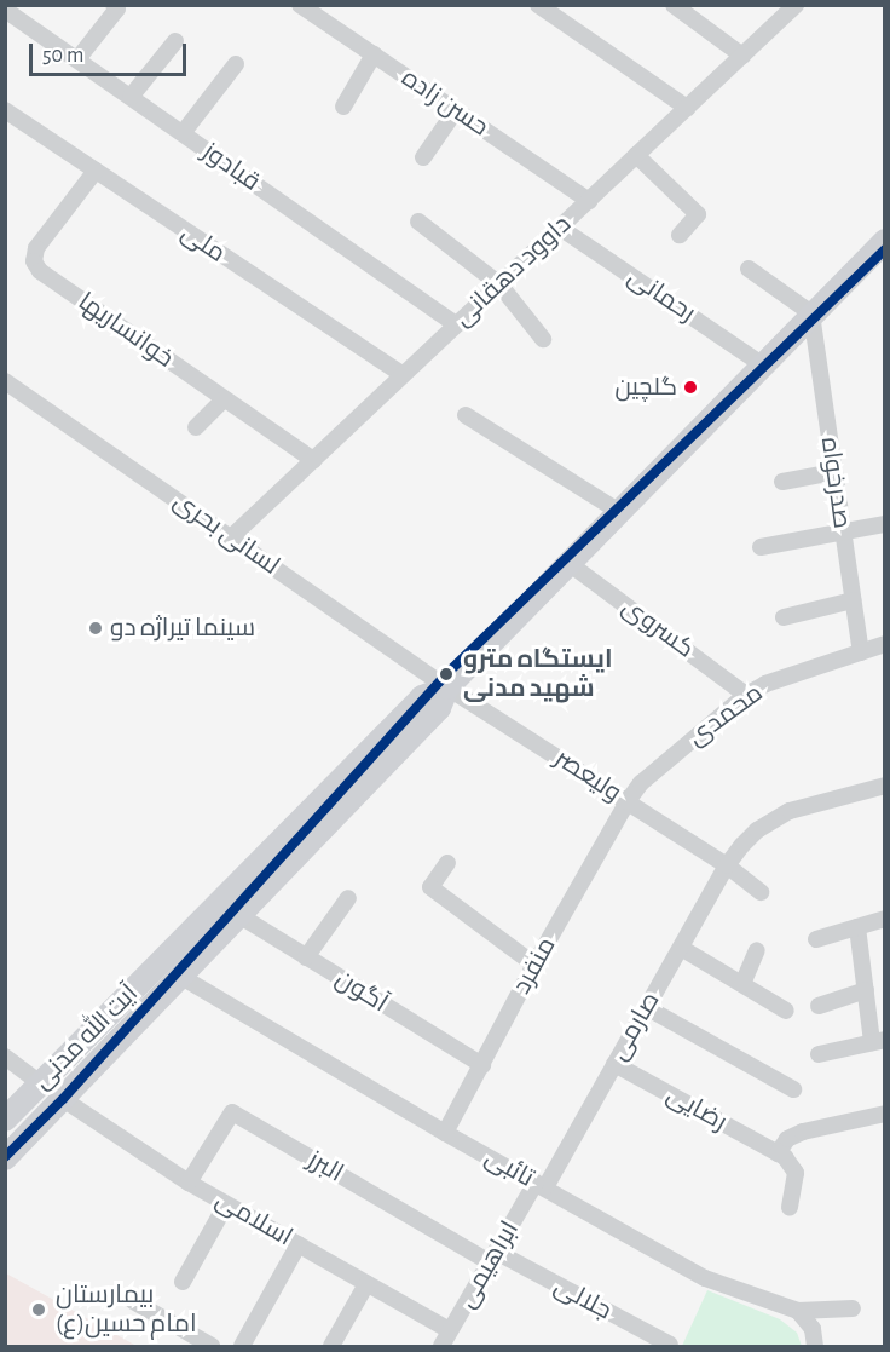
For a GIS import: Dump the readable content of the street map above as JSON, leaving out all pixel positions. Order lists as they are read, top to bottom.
{
  "streets": {
    "main road": ["آیت الله مدنی"],
    "street": [
      "حسن زاده",
      "قبادوز",
      "ملی",
      "داوود دهقانی",
      "رحمانی",
      "خوانساریها",
      "صدرخواه",
      "لسانی بحری",
      "کسروی",
      "محمدی",
      "ولیعصر",
      "منفرد",
      "آگون",
      "صارمی",
      "رضایی",
      "البرز",
      "تائبی",
      "اسلامی",
      "ابراهیمی",
      "جلالی"
    ]
  },
  "crossings": [
    ["حسن زاده", "داوود دهقانی"],
    ["قبادوز", "داوود دهقانی"],
    ["ملی", "داوود دهقانی"],
    ["ملی", "خوانساریها"],
    ["داوود دهقانی", "رحمانی"],
    ["داوود دهقانی", "خوانساریها"],
    ["داوود دهقانی", "لسانی بحری"],
    ["رحمانی", "آیت الله مدنی"],
    ["صدرخواه", "محمدی"],
    ["صدرخواه", "آیت الله مدنی"],
    ["لسانی بحری", "ولیعصر"],
    ["لسانی بحری", "آیت الله مدنی"],
    ["کسروی", "محمدی"],
    ["کسروی", "آیت الله مدنی"],
    ["محمدی", "ولیعصر"],
    ["محمدی", "منفرد"],
    ["ولیعصر", "منفرد"],
    ["ولیعصر", "صارمی"],
    ["ولیعصر", "آیت الله مدنی"],
    ["منفرد", "آگون"],
    ["منفرد", "تائبی"],
    ["آگون", "آیت الله مدنی"],
    ["صارمی", "رضایی"],
    ["صارمی", "تائبی"],
    ["صارمی", "ابراهیمی"],
    ["آیت الله مدنی", "تائبی"],
    ["آیت الله مدنی", "اسلامی"],
    ["البرز", "اسلامی"],
    ["البرز", "ابراهیمی"],
    ["البرز", "جلالی"],
    ["تائبی", "ابراهیمی"],
    ["اسلامی", "ابراهیمی"],
    ["ابراهیمی", "جلالی"]
  ],
  "places": [
    "گلچین",
    "سینما تیراژه دو",
    "ایستگاه مترو شهید مدنی",
    "بیمارستان امام حسین(ع)"
  ],
  "scale_bar": "50 m"
}
